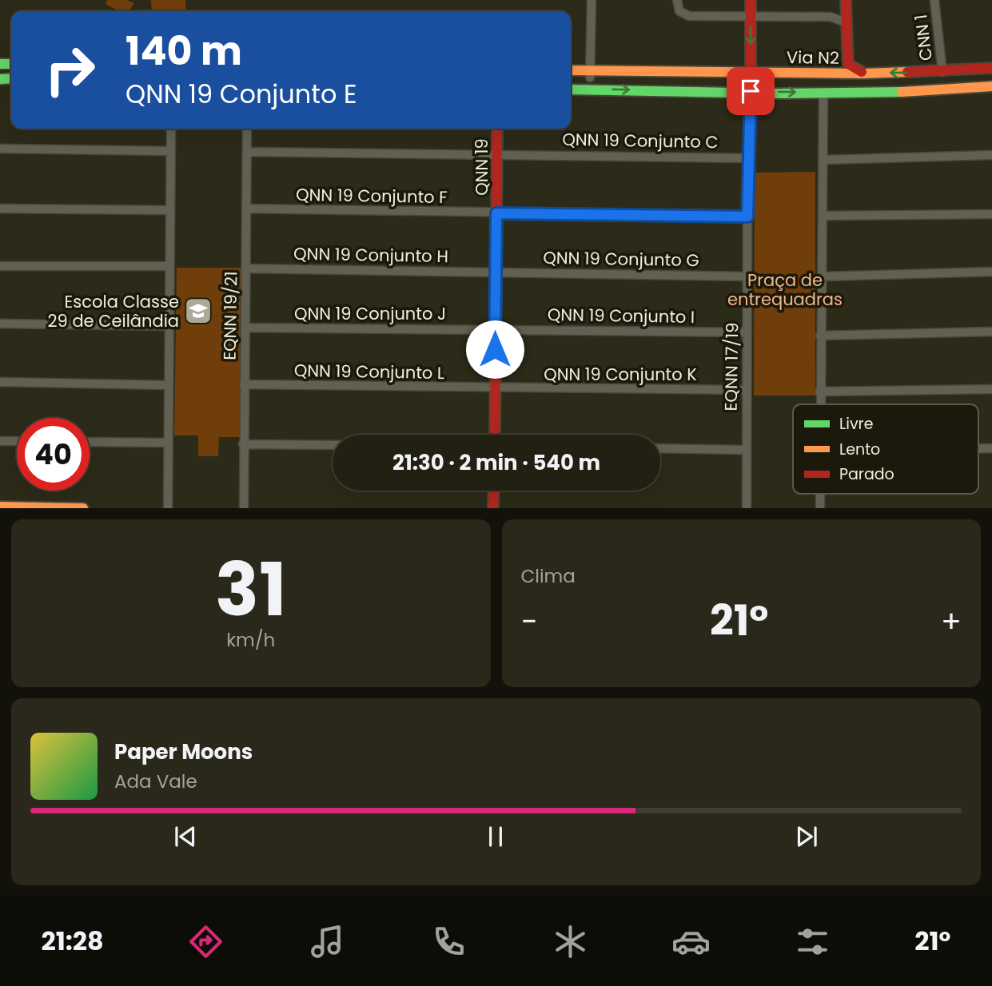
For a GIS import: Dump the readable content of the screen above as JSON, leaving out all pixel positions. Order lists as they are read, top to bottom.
{
  "streets": {
    "main road": ["Via N2", "QNN 19"],
    "street": [
      "CNN 1",
      "QNN 19 Conjunto C",
      "QNN 19 Conjunto F",
      "QNN 19 Conjunto H",
      "QNN 19 Conjunto G",
      "QNN 19 Conjunto J",
      "EQNN 19/21",
      "QNN 19 Conjunto I",
      "EQNN 17/19",
      "QNN 19 Conjunto L",
      "QNN 19 Conjunto K"
    ]
  },
  "crossings": [
    ["CNN 1", "Via N2"],
    ["Via N2", "EQNN 17/19"],
    ["QNN 19 Conjunto C", "QNN 19"],
    ["QNN 19 Conjunto C", "EQNN 19/21"],
    ["QNN 19 Conjunto C", "EQNN 17/19"],
    ["QNN 19", "QNN 19 Conjunto F"],
    ["QNN 19", "QNN 19 Conjunto H"],
    ["QNN 19", "QNN 19 Conjunto G"],
    ["QNN 19", "QNN 19 Conjunto J"],
    ["QNN 19", "QNN 19 Conjunto I"],
    ["QNN 19", "QNN 19 Conjunto L"],
    ["QNN 19", "QNN 19 Conjunto K"],
    ["QNN 19 Conjunto F", "EQNN 19/21"],
    ["QNN 19 Conjunto F", "EQNN 17/19"],
    ["QNN 19 Conjunto H", "QNN 19 Conjunto G"],
    ["QNN 19 Conjunto H", "EQNN 19/21"],
    ["QNN 19 Conjunto G", "EQNN 17/19"],
    ["QNN 19 Conjunto J", "EQNN 19/21"],
    ["QNN 19 Conjunto J", "QNN 19 Conjunto I"],
    ["EQNN 19/21", "QNN 19 Conjunto L"],
    ["QNN 19 Conjunto I", "EQNN 17/19"],
    ["EQNN 17/19", "QNN 19 Conjunto K"],
    ["QNN 19 Conjunto L", "QNN 19 Conjunto K"]
  ],
  "parks": ["Praça de entrequadras"],
  "places": {
    "school or university": ["Escola Classe 29 de Ceilândia"]
  },
  "legend": ["Livre", "Lento", "Parado"],
  "page": {
    "turn": ["140 m", "QNN 19 Conjunto E"],
    "limit": "40",
    "trip": "21:30 · 2 min · 540 m",
    "tile": [
      ["31", "km/h"],
      "Clima"
    ],
    "heat": ["−", "21°", "+"],
    "song": ["Paper Moons", "Ada Vale"],
    "tabs": ["21:28", "21°"]
  }
}
